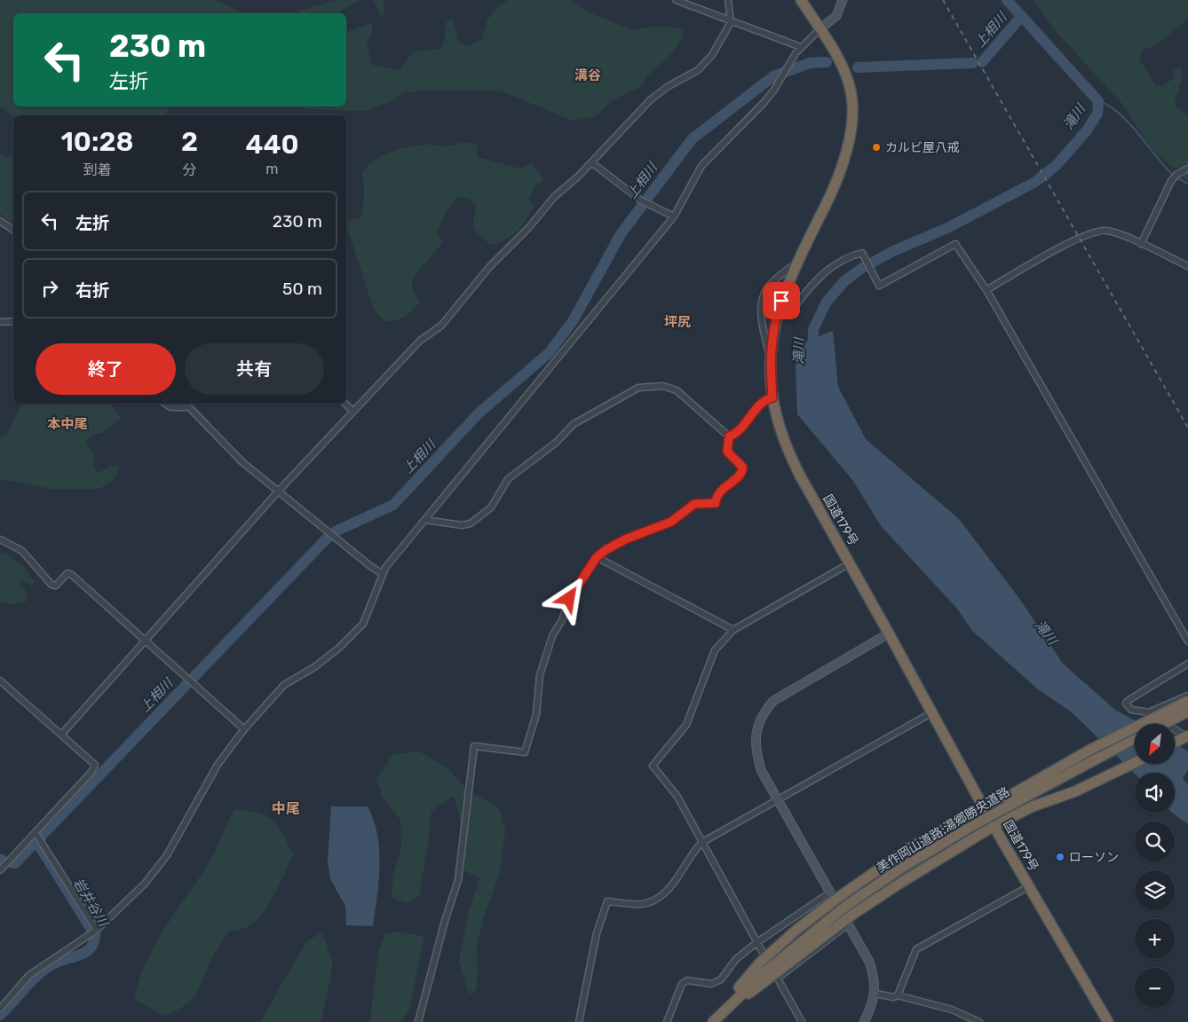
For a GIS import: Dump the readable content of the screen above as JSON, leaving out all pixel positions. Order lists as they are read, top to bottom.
{
  "streets": {
    "highway": ["国道179号", "美作岡山道路;湯郷勝央道路"]
  },
  "districts": [
    "溝谷",
    "坪尻",
    "本中尾",
    "中尾"
  ],
  "water": ["上相川", "滝川", "岩井谷川"],
  "places": ["カルビ屋八戒", "ローソン"],
  "north": "bottom left",
  "page": {
    "turn": ["230 m", "左折"],
    "eta": [
      "10:28",
      "到着",
      "2",
      "分",
      "440",
      "m"
    ],
    "list": [
      {
        "name": "左折",
        "value": "230 m"
      },
      {
        "name": "右折",
        "value": "50 m"
      }
    ],
    "buttons": ["終了", "共有"],
    "map_buttons": ["+", "−"]
  }
}
